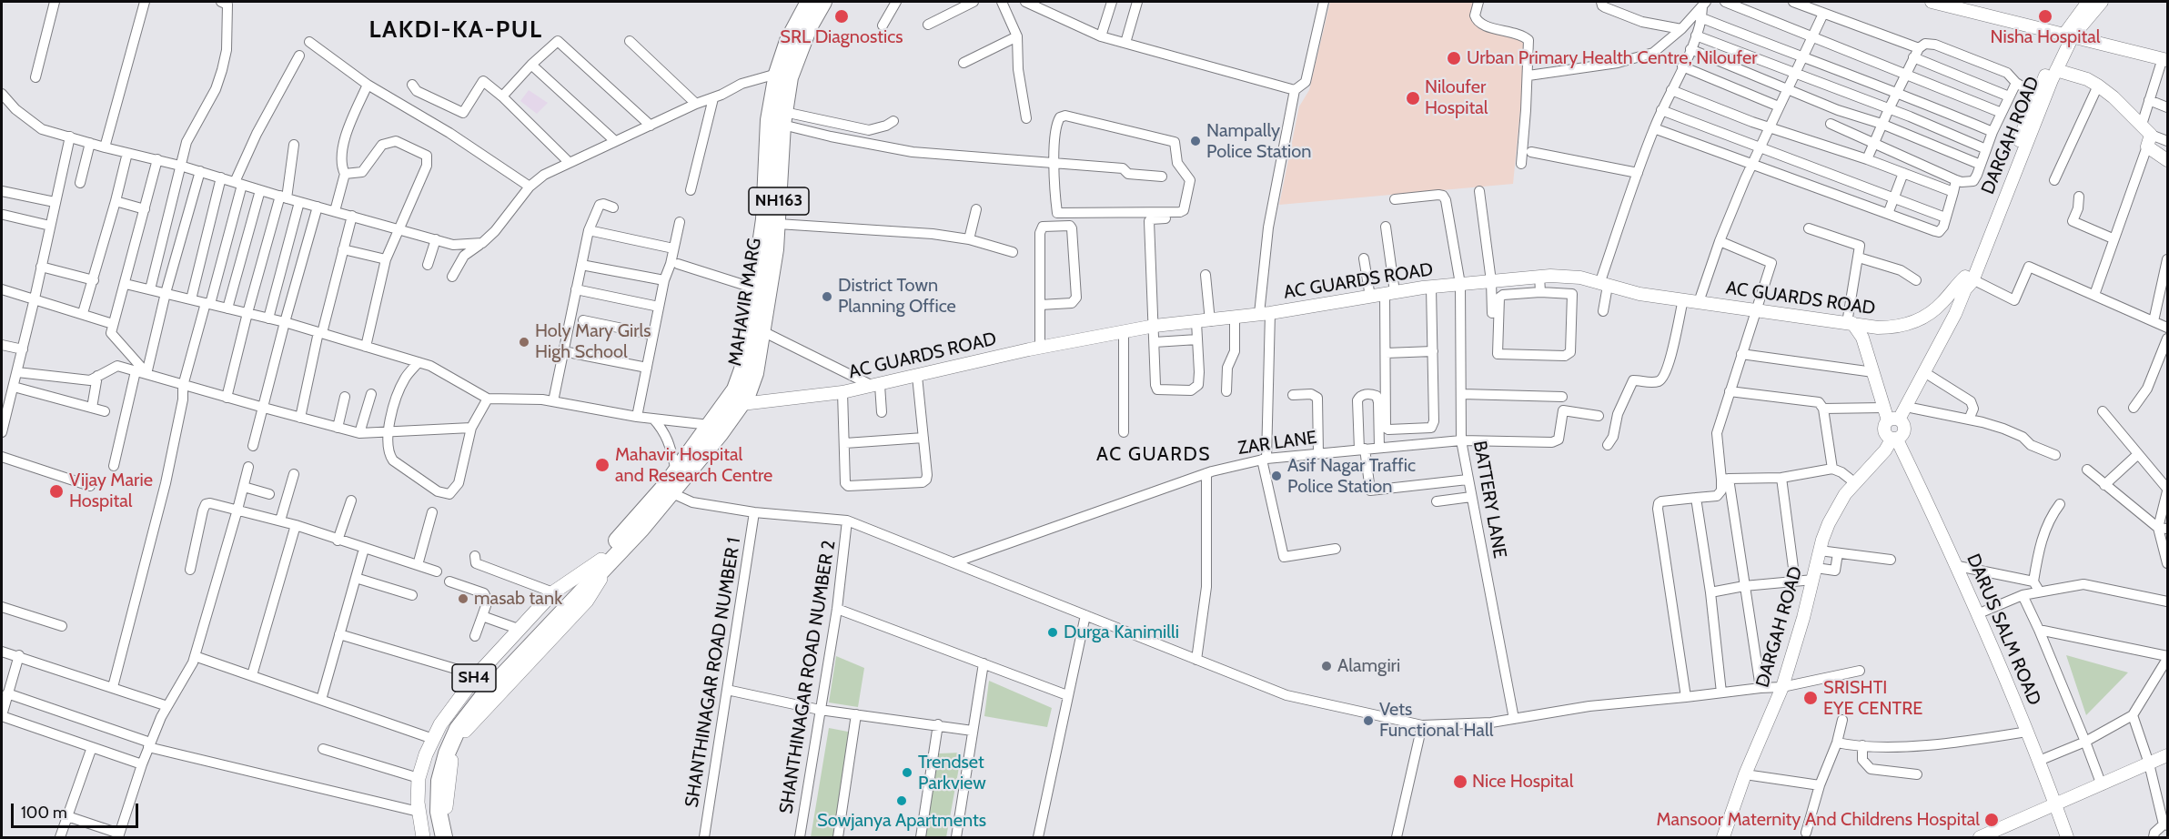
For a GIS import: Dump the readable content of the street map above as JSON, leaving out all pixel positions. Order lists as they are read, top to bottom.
{
  "streets": {
    "highway": ["NH163", "MAHAVIR MARG"],
    "main road": [
      "DARGAH ROAD",
      "AC GUARDS ROAD",
      "DARUS SALM ROAD",
      "SH4"
    ],
    "street": [
      "ZAR LANE",
      "BATTERY LANE",
      "SHANTHINAGAR ROAD NUMBER 1",
      "SHANTHINAGAR ROAD NUMBER 2"
    ]
  },
  "crossings": [
    ["DARGAH ROAD", "AC GUARDS ROAD"],
    ["DARGAH ROAD", "DARUS SALM ROAD"],
    ["NH163", "MAHAVIR MARG"],
    ["NH163", "SH4"],
    ["AC GUARDS ROAD", "MAHAVIR MARG"],
    ["AC GUARDS ROAD", "BATTERY LANE"],
    ["MAHAVIR MARG", "SH4"],
    ["ZAR LANE", "BATTERY LANE"]
  ],
  "districts": ["LAKDI-KA-PUL", "AC GUARDS"],
  "places": [
    "SRL Diagnostics",
    "Nisha Hospital",
    "Urban Primary Health Centre, Niloufer",
    "Niloufer Hospital",
    "Nampally Police Station",
    "District Town Planning Office",
    "Holy Mary Girls High School",
    "Mahavir Hospital and Research Centre",
    "Asif Nagar Traffic Police Station",
    "Vijay Marie Hospital",
    "masab tank",
    "Durga Kanimilli",
    "Alamgiri",
    "SRISHTI EYE CENTRE",
    "Vets Functional Hall",
    "Trendset Parkview",
    "Nice Hospital",
    "Sowjanya Apartments",
    "Mansoor Maternity And Childrens Hospital"
  ],
  "scale_bar": "100 m"
}
